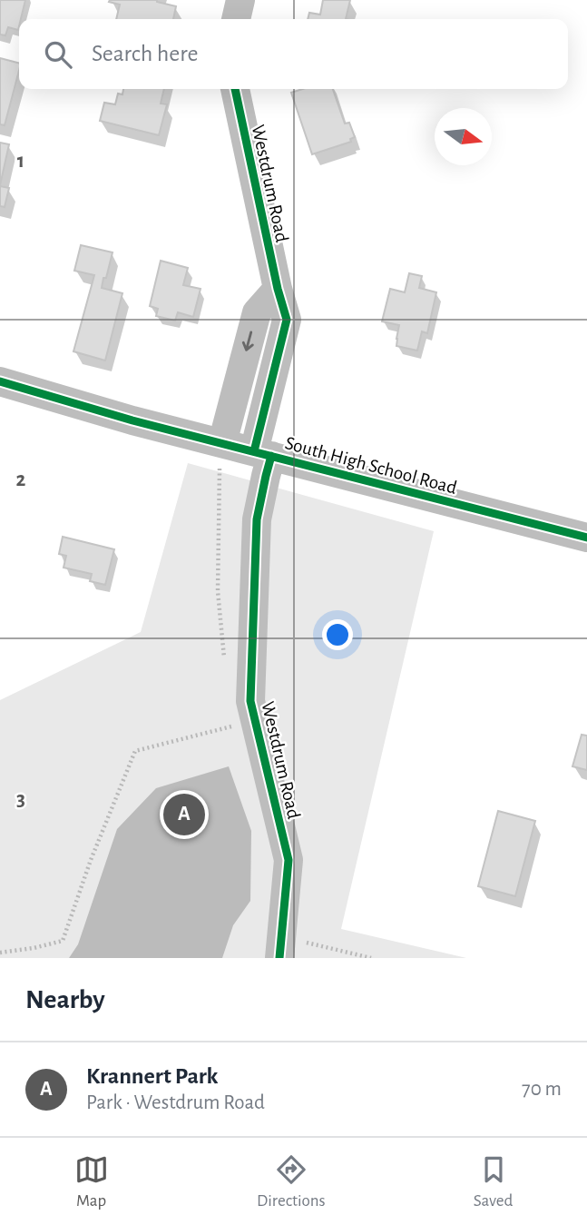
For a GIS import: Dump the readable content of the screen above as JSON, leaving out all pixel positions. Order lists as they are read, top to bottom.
{
  "streets": {
    "street": ["Westdrum Road", "South High School Road"]
  },
  "crossings": [
    ["Westdrum Road", "South High School Road"]
  ],
  "north": "right",
  "page": {
    "search": "Search here",
    "pins": "A",
    "heading": "Nearby",
    "list": [
      {
        "mark": "A",
        "name": "Krannert Park",
        "note": "Park · Westdrum Road",
        "value": "70 m"
      }
    ],
    "nav": ["Map", "Directions", "Saved"]
  },
  "grid": {
    "rows": ["1", "2", "3"]
  }
}
